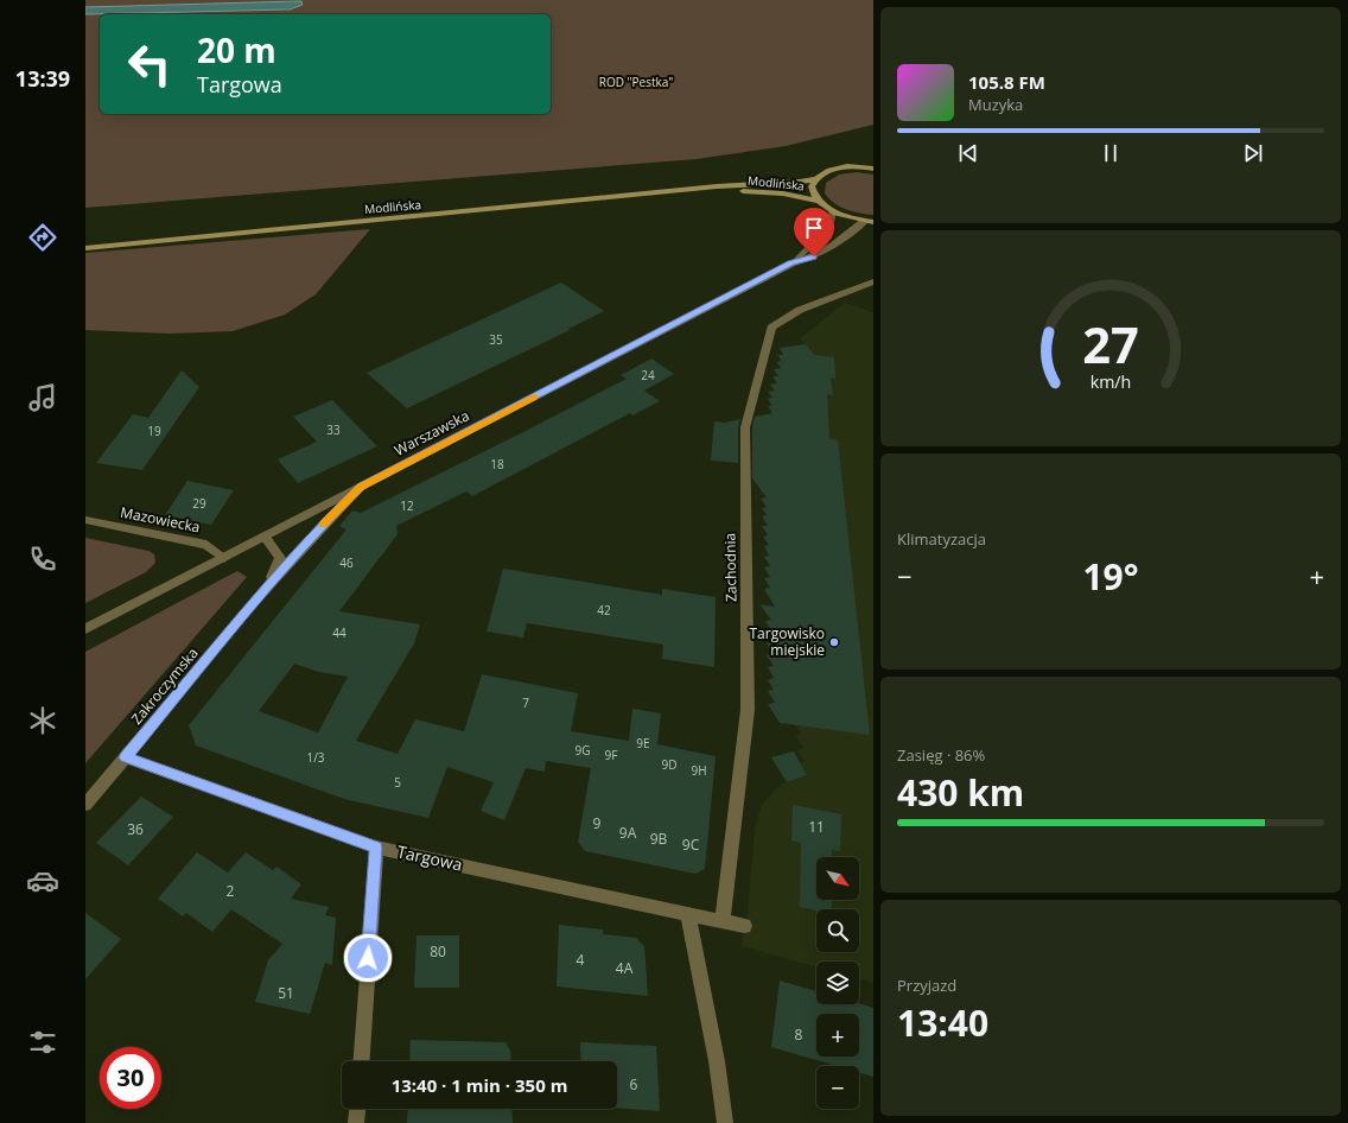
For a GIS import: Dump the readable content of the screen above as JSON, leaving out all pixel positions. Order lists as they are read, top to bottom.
{
  "streets": {
    "main road": ["Modlińska"],
    "street": [
      "Warszawska",
      "Mazowiecka",
      "Zachodnia",
      "Zakroczymska",
      "Targowa"
    ]
  },
  "crossings": [
    ["Warszawska", "Mazowiecka"],
    ["Warszawska", "Zakroczymska"],
    ["Zachodnia", "Targowa"],
    ["Zakroczymska", "Targowa"]
  ],
  "parks": ["ROD \"Pestka\""],
  "places": ["Targowisko miejskie"],
  "house_numbers": [
    "35",
    "24",
    "33",
    "19",
    "18",
    "29",
    "12",
    "46",
    "42",
    "44",
    "7",
    "9E",
    "9G",
    "9F",
    "1/3",
    "9D",
    "9H",
    "5",
    "9",
    "11",
    "36",
    "9A",
    "9B",
    "9C",
    "2",
    "80",
    "4",
    "4A",
    "51",
    "8",
    "6"
  ],
  "north": "bottom right",
  "page": {
    "tabs": "13:39",
    "turn": ["20 m", "Targowa"],
    "song": ["105.8 FM", "Muzyka"],
    "tile": [
      "Klimatyzacja",
      ["Zasięg · 86%", "430 km"],
      ["Przyjazd", "13:40"]
    ],
    "heat": ["−", "19°", "+"],
    "map_buttons": ["+", "−"],
    "limit": "30",
    "trip": "13:40 · 1 min · 350 m",
    "gauge": ["27", "km/h"]
  }
}
